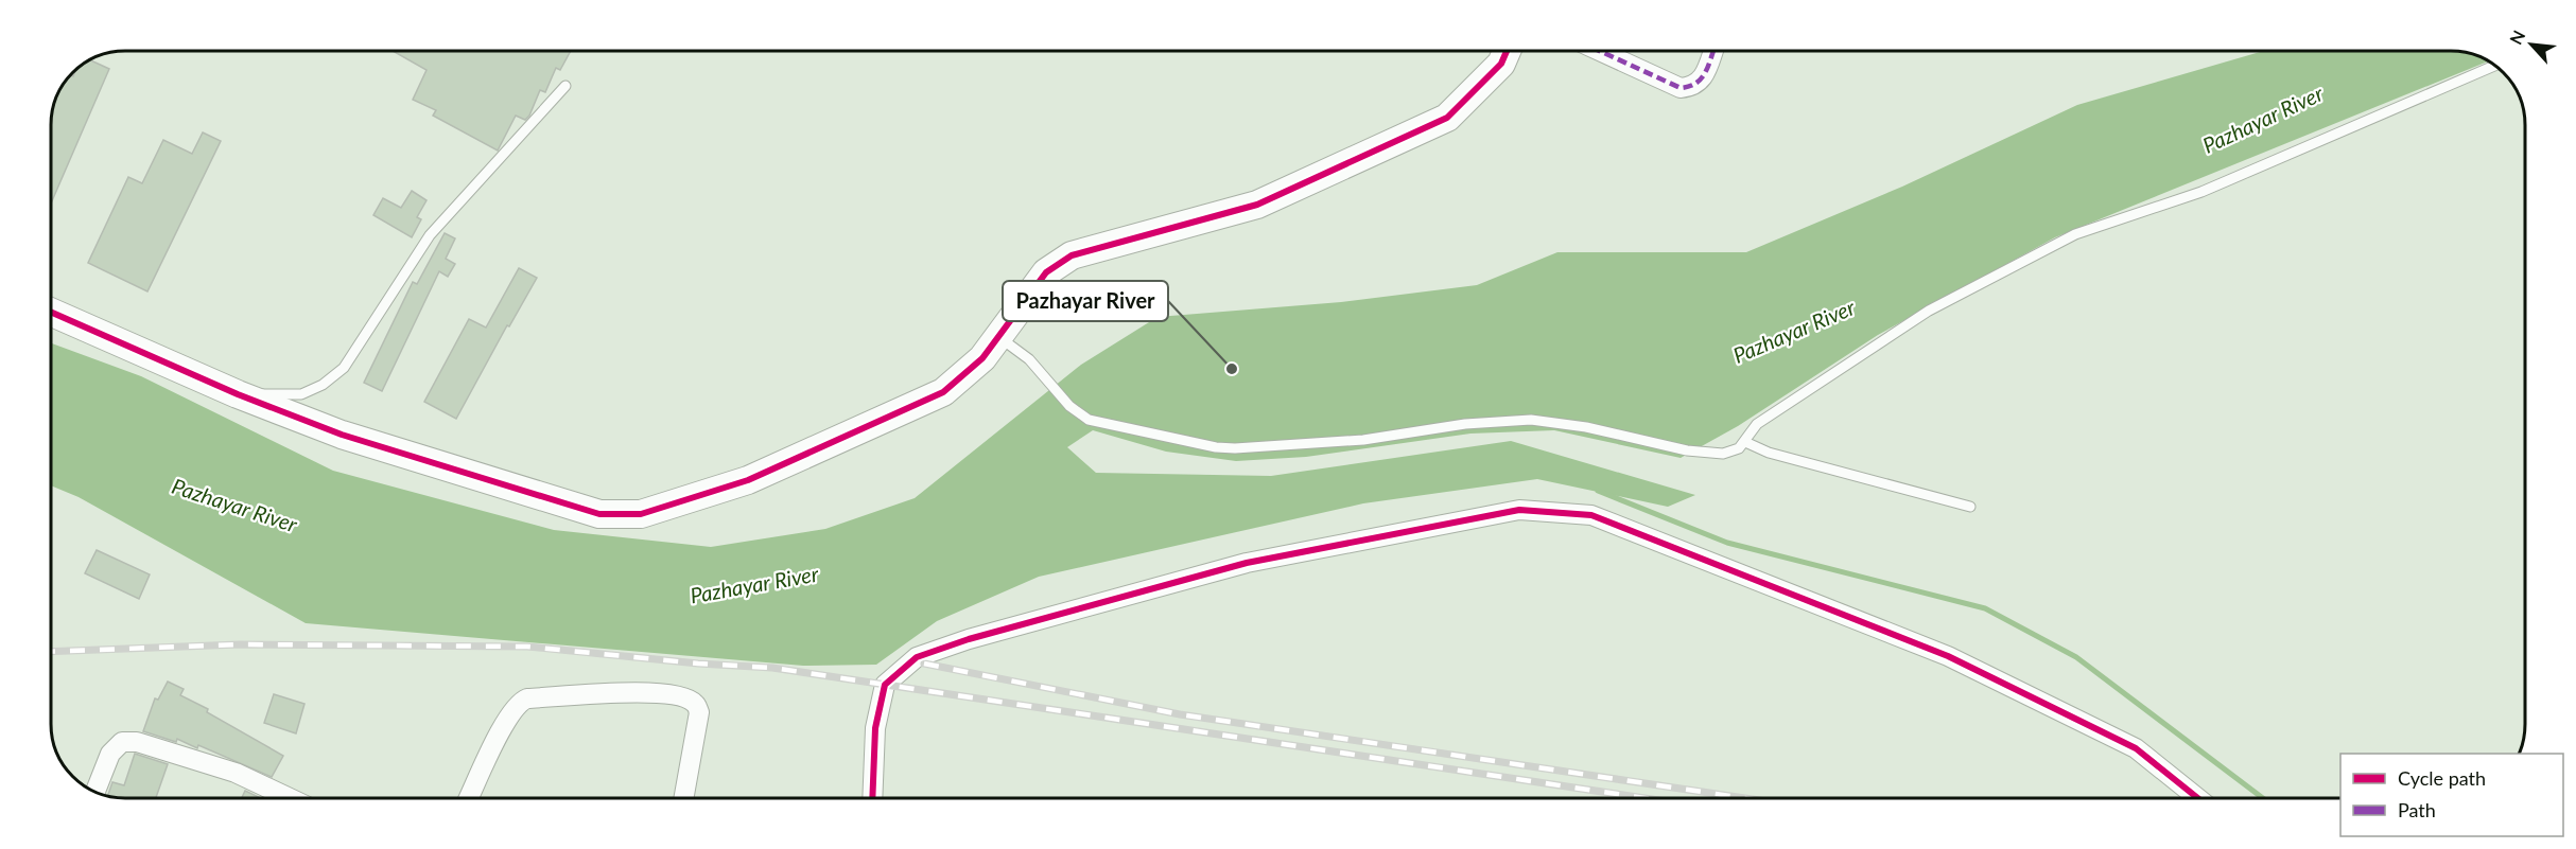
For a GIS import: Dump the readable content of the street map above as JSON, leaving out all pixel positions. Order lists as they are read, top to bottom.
{
  "water": ["Pazhayar River"],
  "places": ["Pazhayar River"],
  "legend": ["Cycle path", "Path"],
  "north": "top left"
}
